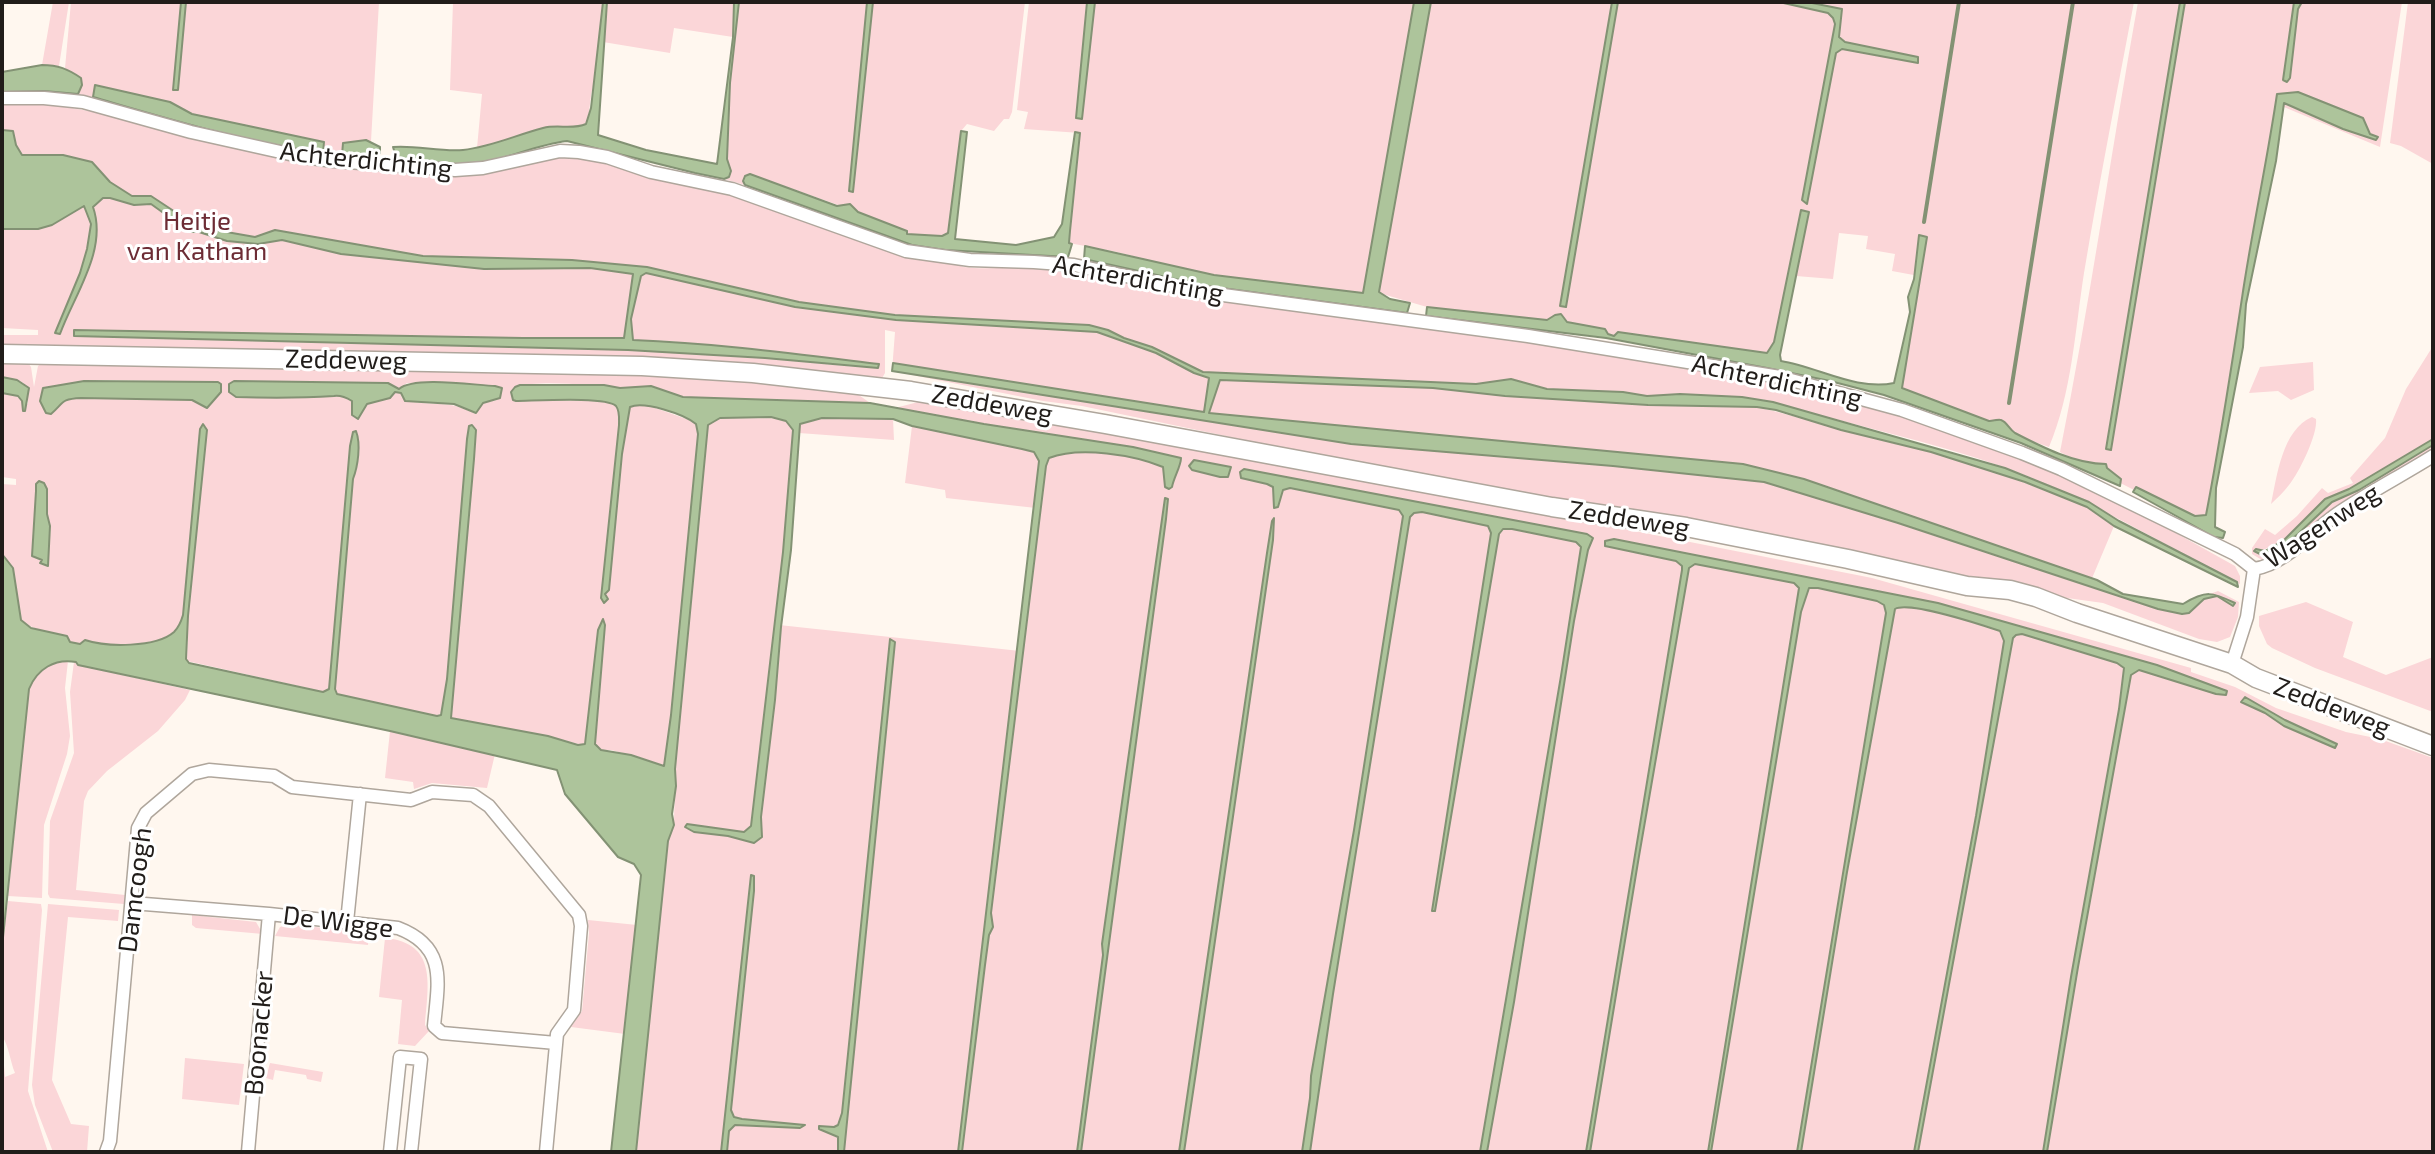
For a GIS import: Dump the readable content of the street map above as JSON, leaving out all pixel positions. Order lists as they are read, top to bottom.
{
  "streets": {
    "main road": ["Zeddeweg"],
    "street": [
      "Achterdichting",
      "Wagenweg",
      "Damcoogh",
      "De Wigge",
      "Boonacker"
    ]
  },
  "crossings": [
    ["Achterdichting", "Wagenweg"],
    ["Zeddeweg", "Wagenweg"],
    ["Damcoogh", "De Wigge"],
    ["De Wigge", "Boonacker"]
  ],
  "parks": ["Heitje van Katham"]
}
